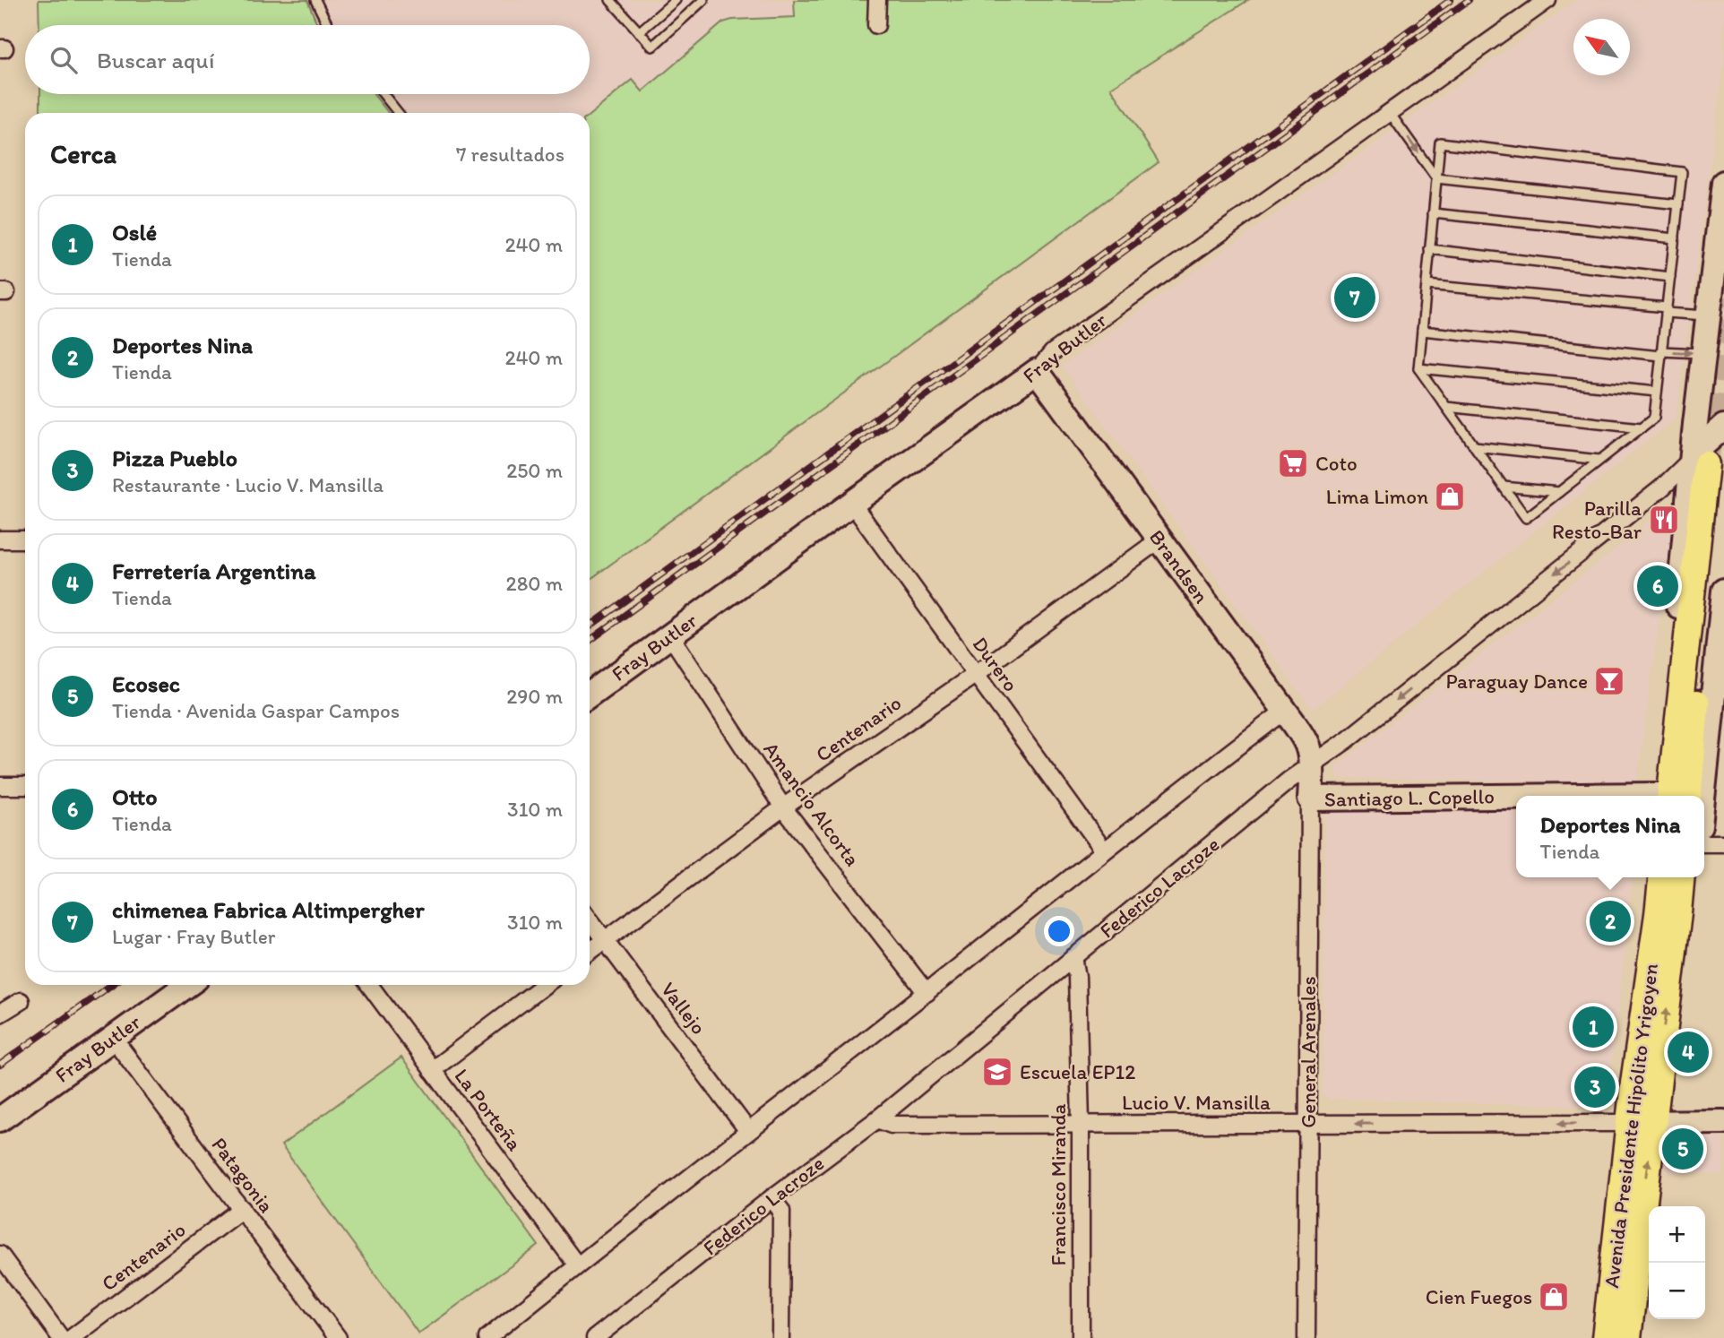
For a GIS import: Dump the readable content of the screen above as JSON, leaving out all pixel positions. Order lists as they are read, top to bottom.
{
  "streets": {
    "main road": ["Avenida Presidente Hipólito Yrigoyen"],
    "street": [
      "Fray Butler",
      "Brandsen",
      "Durero",
      "Centenario",
      "Santiago L. Copello",
      "Amancio Alcorta",
      "Federico Lacroze",
      "Vallejo",
      "General Arenales",
      "Lucio V. Mansilla",
      "La Porteña",
      "Patagonia",
      "Francisco Miranda"
    ]
  },
  "crossings": [
    ["Fray Butler", "Brandsen"],
    ["Fray Butler", "Durero"],
    ["Fray Butler", "Amancio Alcorta"],
    ["Fray Butler", "Patagonia"],
    ["Brandsen", "Centenario"],
    ["Brandsen", "Federico Lacroze"],
    ["Brandsen", "General Arenales"],
    ["Durero", "Centenario"],
    ["Centenario", "Amancio Alcorta"],
    ["Centenario", "Vallejo"],
    ["Centenario", "Patagonia"],
    ["Santiago L. Copello", "General Arenales"],
    ["Federico Lacroze", "General Arenales"],
    ["Federico Lacroze", "Lucio V. Mansilla"],
    ["Federico Lacroze", "Francisco Miranda"],
    ["General Arenales", "Lucio V. Mansilla"],
    ["Lucio V. Mansilla", "Avenida Presidente Hipólito Yrigoyen"],
    ["Lucio V. Mansilla", "Francisco Miranda"]
  ],
  "one_way": ["Federico Lacroze", "Lucio V. Mansilla"],
  "places": {
    "supermarket": ["Coto"],
    "shop": ["Lima Limon", "Cien Fuegos"],
    "restaurant": ["Parilla Resto-Bar"],
    "bar": ["Paraguay Dance"],
    "school or university": ["Escuela EP12"]
  },
  "north": "top left",
  "page": {
    "search": "Buscar aquí",
    "heading": ["Cerca", "7 resultados"],
    "list": [
      {
        "mark": "1",
        "name": "Oslé",
        "note": "Tienda",
        "value": "240 m"
      },
      {
        "mark": "2",
        "name": "Deportes Nina",
        "note": "Tienda",
        "value": "240 m"
      },
      {
        "mark": "3",
        "name": "Pizza Pueblo",
        "note": "Restaurante · Lucio V. Mansilla",
        "value": "250 m"
      },
      {
        "mark": "4",
        "name": "Ferretería Argentina",
        "note": "Tienda",
        "value": "280 m"
      },
      {
        "mark": "5",
        "name": "Ecosec",
        "note": "Tienda · Avenida Gaspar Campos",
        "value": "290 m"
      },
      {
        "mark": "6",
        "name": "Otto",
        "note": "Tienda",
        "value": "310 m"
      },
      {
        "mark": "7",
        "name": "chimenea Fabrica Altimpergher",
        "note": "Lugar · Fray Butler",
        "value": "310 m"
      }
    ],
    "pins": [
      "7",
      "6",
      "2",
      "1",
      "4",
      "3",
      "5"
    ],
    "popup": ["Deportes Nina", "Tienda"],
    "map_buttons": ["+", "−"]
  }
}
